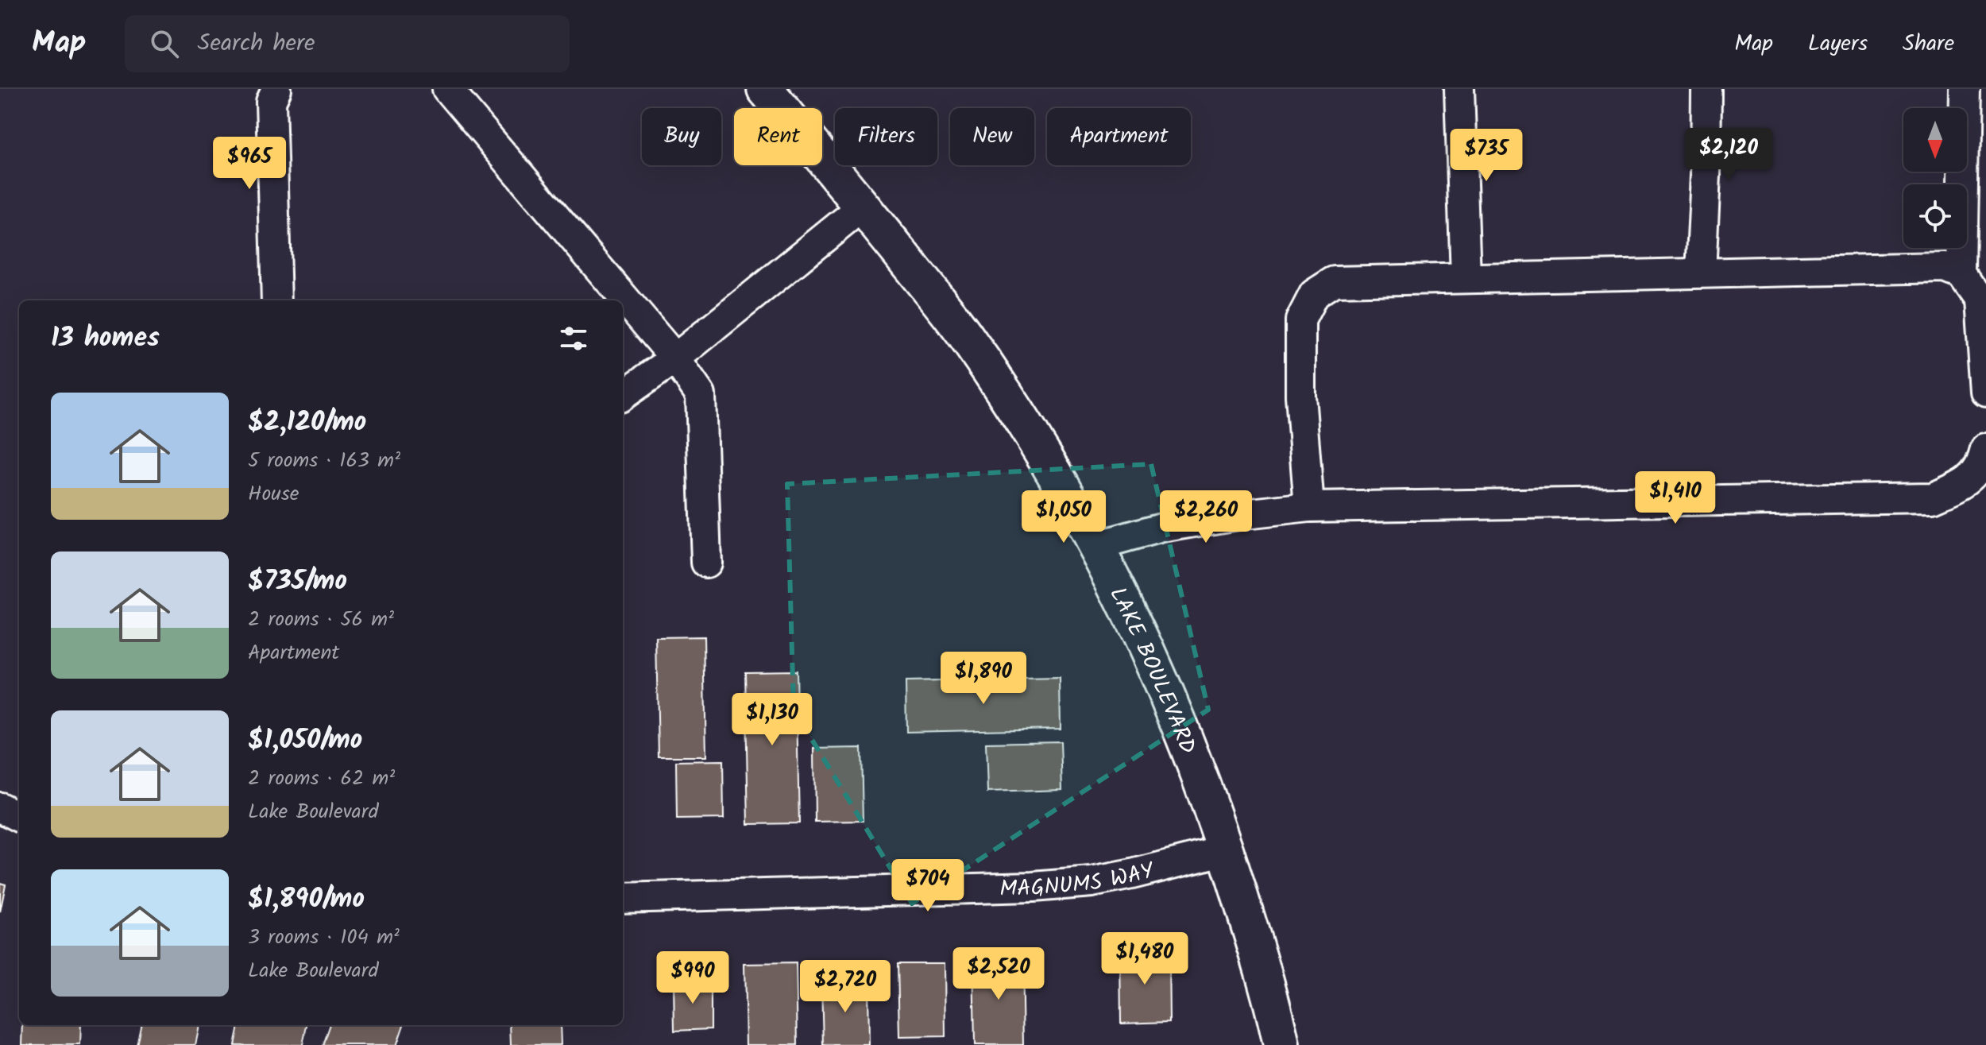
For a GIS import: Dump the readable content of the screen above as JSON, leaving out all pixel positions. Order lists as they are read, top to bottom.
{
  "streets": {
    "main road": ["LAKE BOULEVARD"],
    "street": ["MAGNUMS WAY"]
  },
  "crossings": [
    ["LAKE BOULEVARD", "MAGNUMS WAY"]
  ],
  "north": "bottom",
  "page": {
    "header": "Map",
    "search": "Search here",
    "nav": ["Map", "Layers", "Share"],
    "chip": [
      "Buy",
      "Rent",
      "Filters",
      "New",
      "Apartment"
    ],
    "price": [
      "$2,120",
      "$735",
      "$965",
      "$1,410",
      "$1,050",
      "$2,260",
      "$1,890",
      "$1,130",
      "$704",
      "$1,480",
      "$2,520",
      "$990",
      "$2,720"
    ],
    "heading": "13 homes",
    "list": [
      {
        "name": "$2,120/mo",
        "note": "5 rooms · 163 m² · House"
      },
      {
        "name": "$735/mo",
        "note": "2 rooms · 56 m² · Apartment"
      },
      {
        "name": "$1,050/mo",
        "note": "2 rooms · 62 m² · Lake Boulevard"
      },
      {
        "name": "$1,890/mo",
        "note": "3 rooms · 104 m² · Lake Boulevard"
      }
    ]
  }
}
